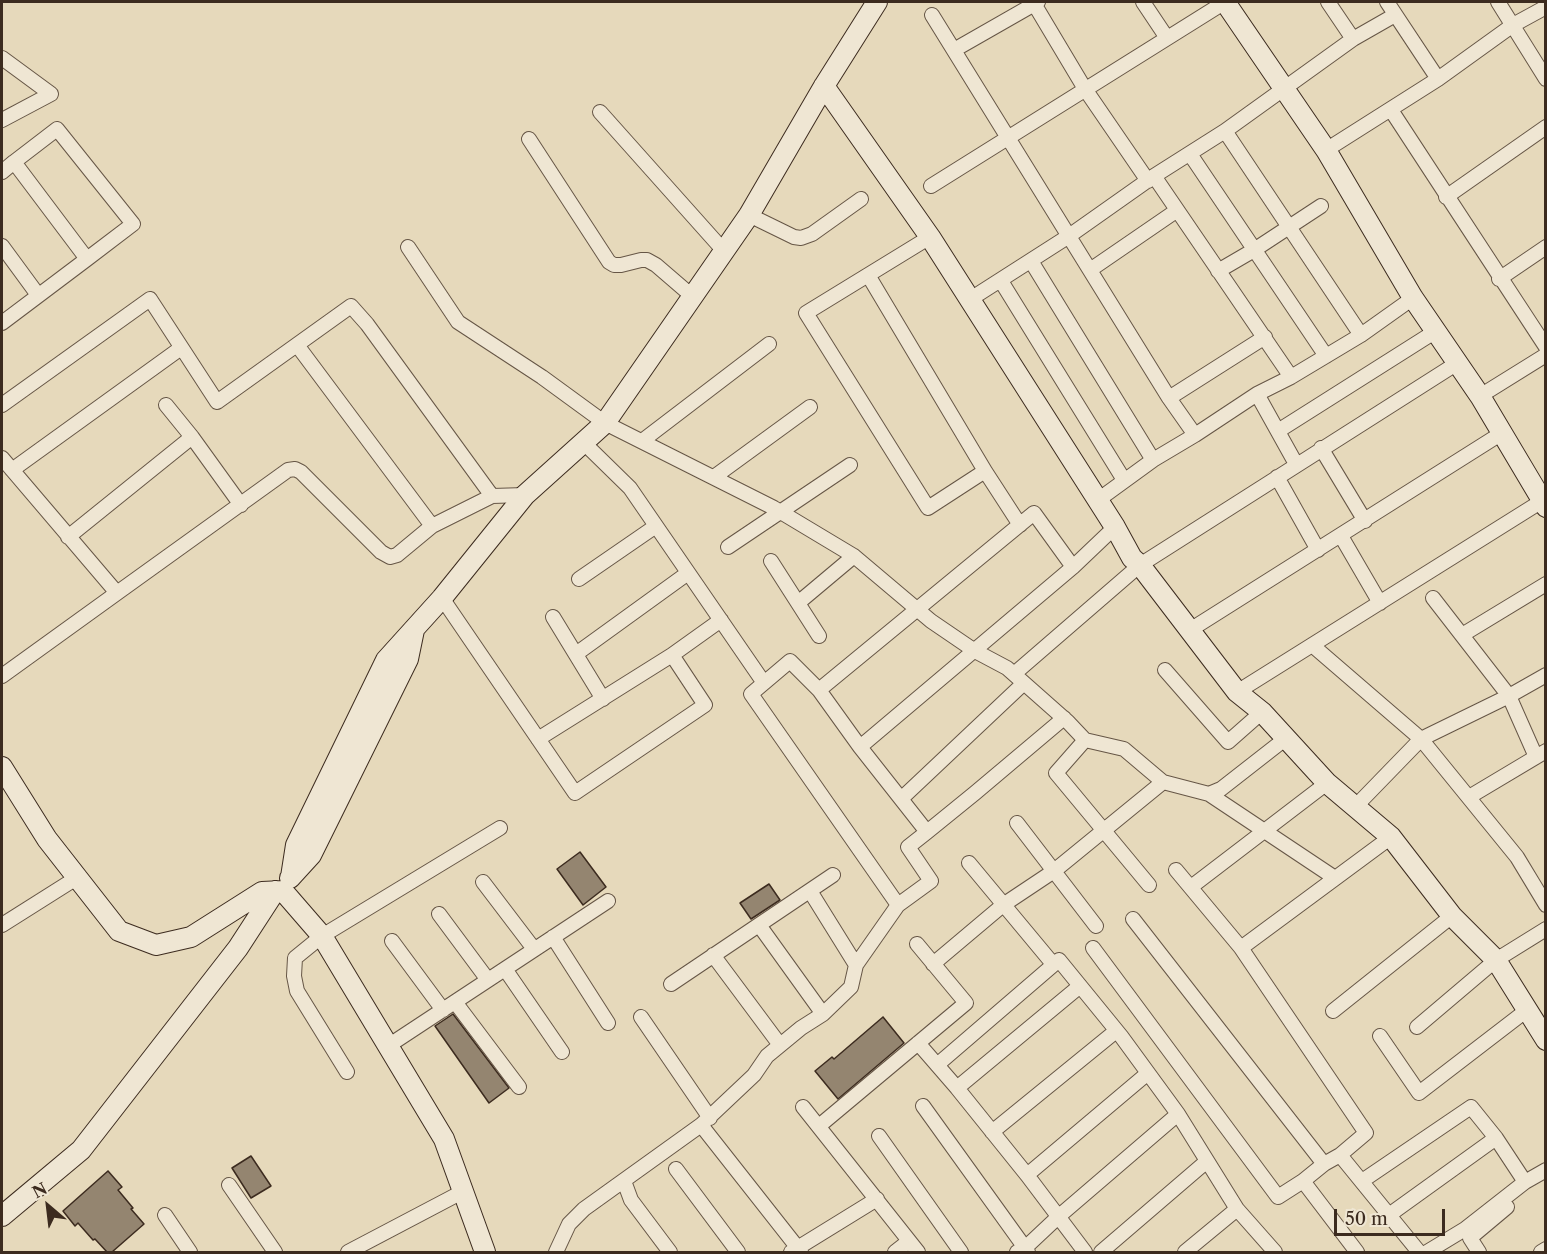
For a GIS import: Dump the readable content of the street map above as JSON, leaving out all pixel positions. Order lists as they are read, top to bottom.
{
  "scale_bar": "50 m",
  "north": "top left"
}
